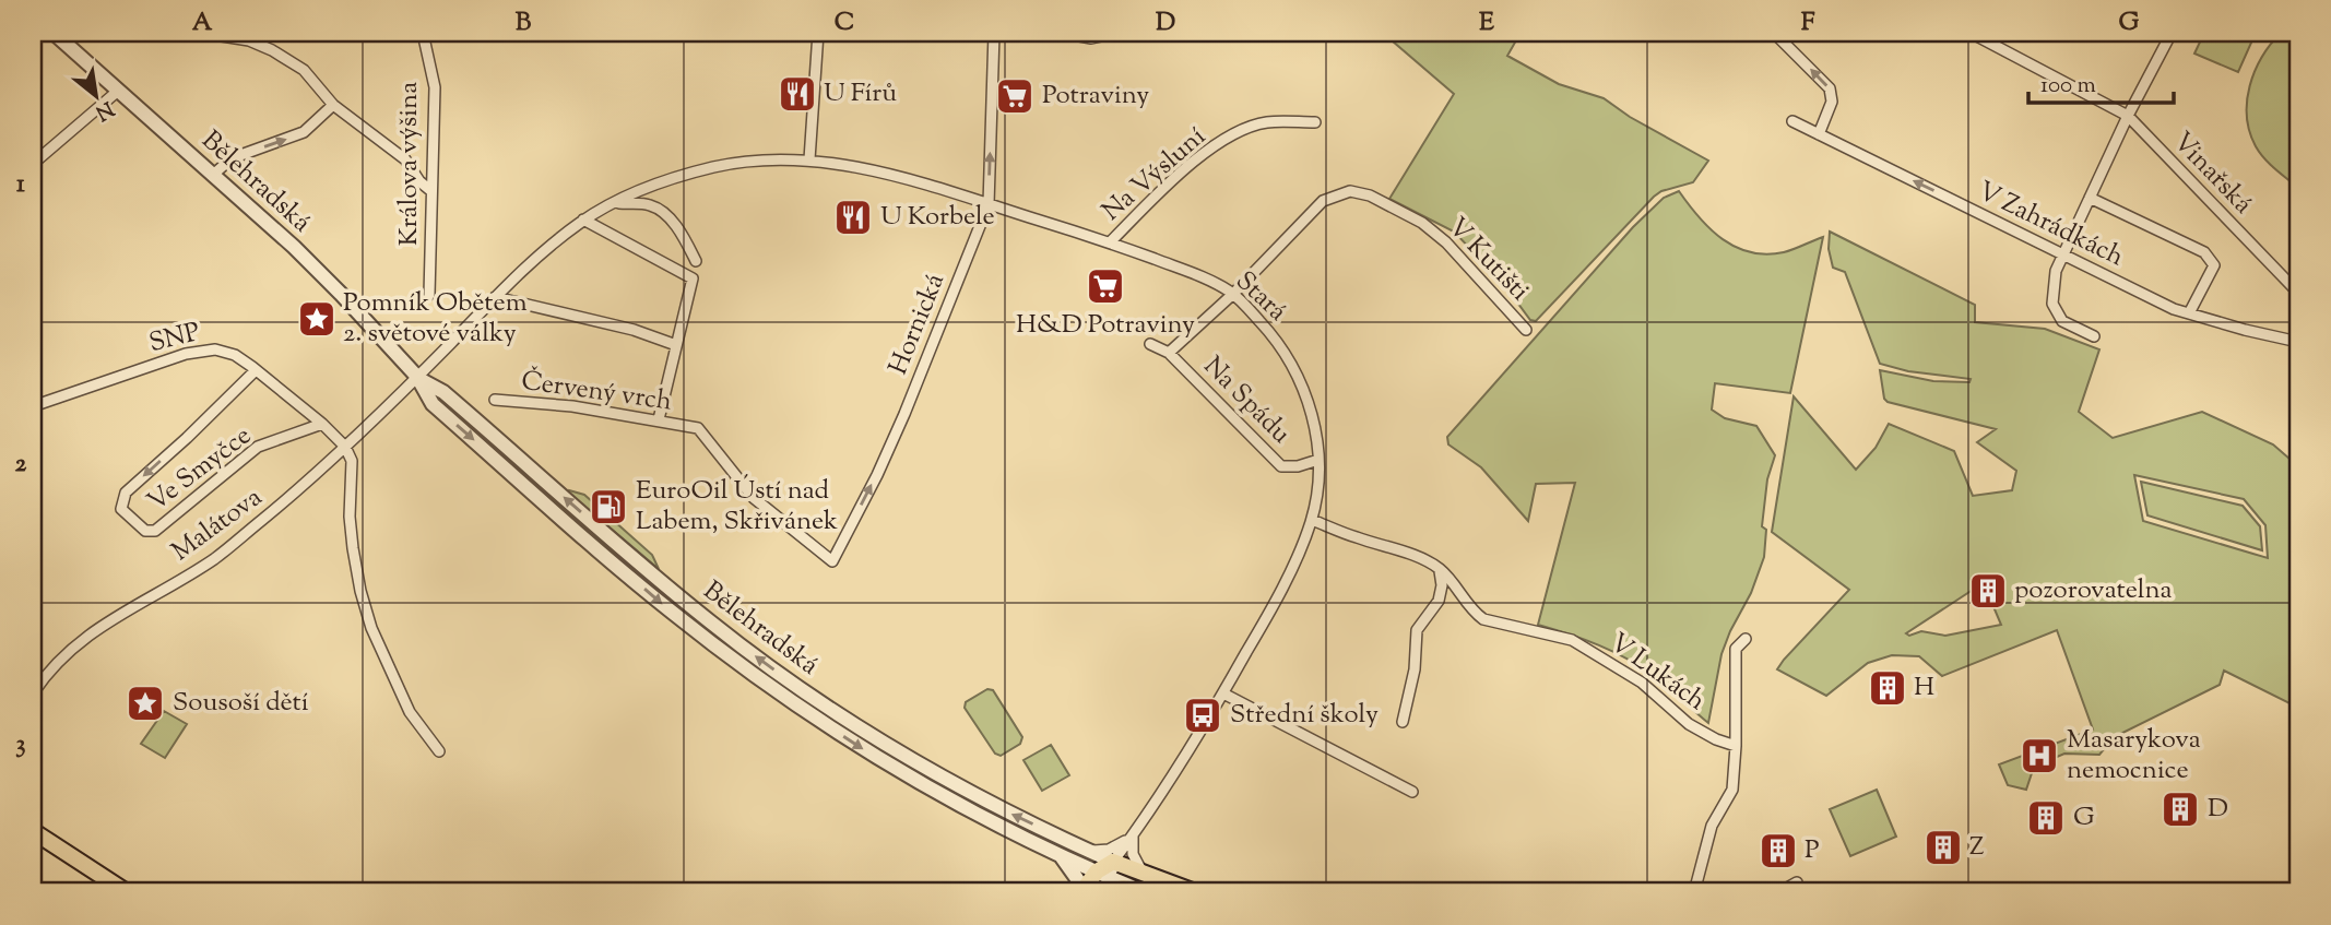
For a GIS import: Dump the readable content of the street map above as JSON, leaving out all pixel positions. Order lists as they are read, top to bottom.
{
  "streets": {
    "street": [
      "Králova výšina",
      "Vinařská",
      "Na Výsluní",
      "Bělehradská",
      "V Zahrádkách",
      "V Kutišti",
      "Stará",
      "Hornická",
      "SNP",
      "Červený vrch",
      "Na Spádu",
      "Ve Smyčce",
      "Malátova",
      "V Lukách"
    ]
  },
  "crossings": [
    ["Na Výsluní", "Stará"],
    ["Bělehradská", "Stará"],
    ["Bělehradská", "Malátova"],
    ["V Kutišti", "Stará"],
    ["V Kutišti", "Na Spádu"],
    ["Stará", "Hornická"],
    ["Stará", "Na Spádu"],
    ["Stará", "Malátova"],
    ["Stará", "V Lukách"],
    ["Hornická", "Červený vrch"],
    ["SNP", "Ve Smyčce"],
    ["SNP", "Malátova"]
  ],
  "one_way": ["V Zahrádkách", "Hornická"],
  "places": {
    "restaurant": ["U Fírů", "U Korbele"],
    "supermarket": ["Potraviny", "H&D Potraviny"],
    "place": ["Pomník Obětem 2. světové války", "Sousoší dětí"],
    "fuel station": ["EuroOil Ústí nad Labem, Skřivánek"],
    "building": [
      "pozorovatelna",
      "H",
      "D",
      "G",
      "Z",
      "P"
    ],
    "bus stop": ["Střední školy"],
    "hospital": ["Masarykova nemocnice"]
  },
  "scale_bar": "100 m",
  "north": "bottom right",
  "grid": {
    "columns": [
      "A",
      "B",
      "C",
      "D",
      "E",
      "F",
      "G"
    ],
    "rows": ["1", "2", "3"]
  }
}
